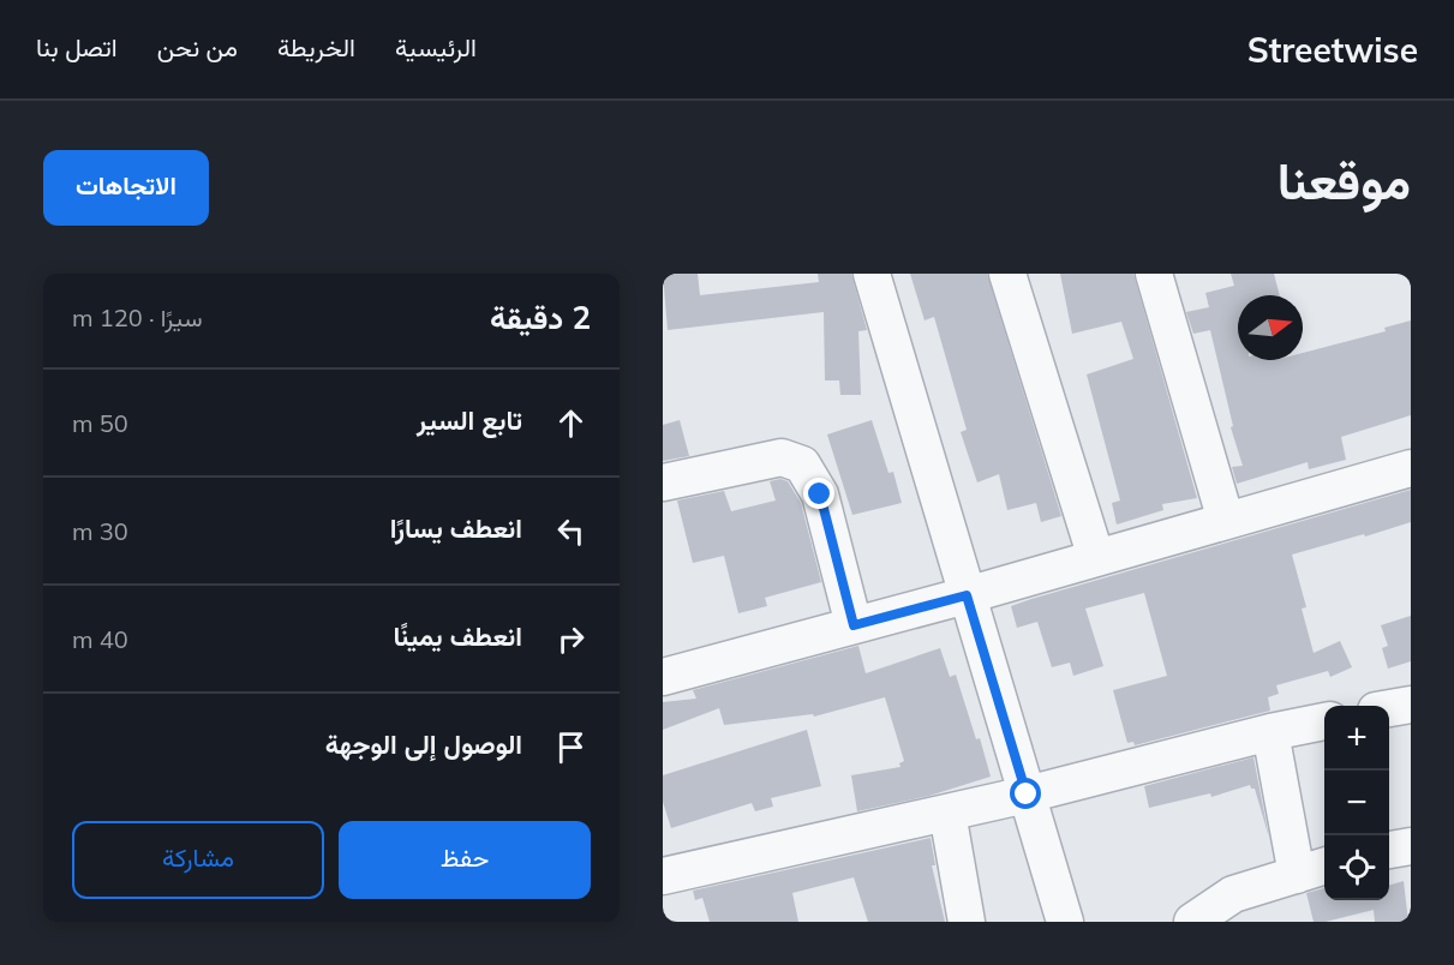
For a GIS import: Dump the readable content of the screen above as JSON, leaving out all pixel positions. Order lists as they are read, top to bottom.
{
  "north": "right",
  "page": {
    "header": "Streetwise",
    "nav": [
      "الرئيسية",
      "الخريطة",
      "من نحن",
      "اتصل بنا"
    ],
    "title": "موقعنا",
    "buttons": [
      "الاتجاهات",
      ["حفظ", "مشاركة"]
    ],
    "heading": ["2 دقيقة", "سيرًا · 120 m"],
    "list": [
      ["تابع السير", "50 m"],
      ["انعطف يسارًا", "30 m"],
      ["انعطف يمينًا", "40 m"],
      "الوصول إلى الوجهة"
    ],
    "map_buttons": ["+", "−"]
  }
}
